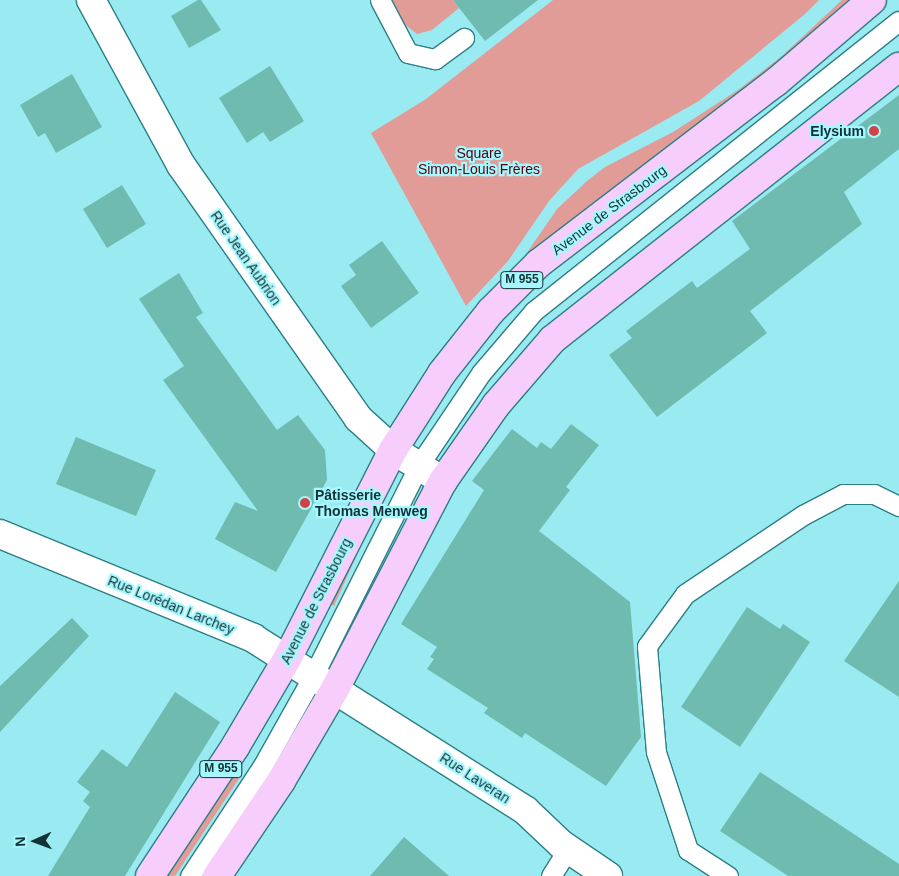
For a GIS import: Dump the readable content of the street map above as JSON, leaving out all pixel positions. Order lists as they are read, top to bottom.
{
  "streets": {
    "main road": ["Avenue de Strasbourg", "M 955"],
    "street": ["Rue Jean Aubrion", "Rue Lorédan Larchey", "Rue Laveran"]
  },
  "crossings": [
    ["Avenue de Strasbourg", "Rue Jean Aubrion"],
    ["Avenue de Strasbourg", "Rue Lorédan Larchey"],
    ["Rue Jean Aubrion", "M 955"],
    ["M 955", "Rue Lorédan Larchey"],
    ["M 955", "Rue Laveran"],
    ["Rue Lorédan Larchey", "Rue Laveran"]
  ],
  "parks": ["Square Simon-Louis Frères"],
  "places": ["Elysium", "Pâtisserie Thomas Menweg"],
  "north": "left"
}
